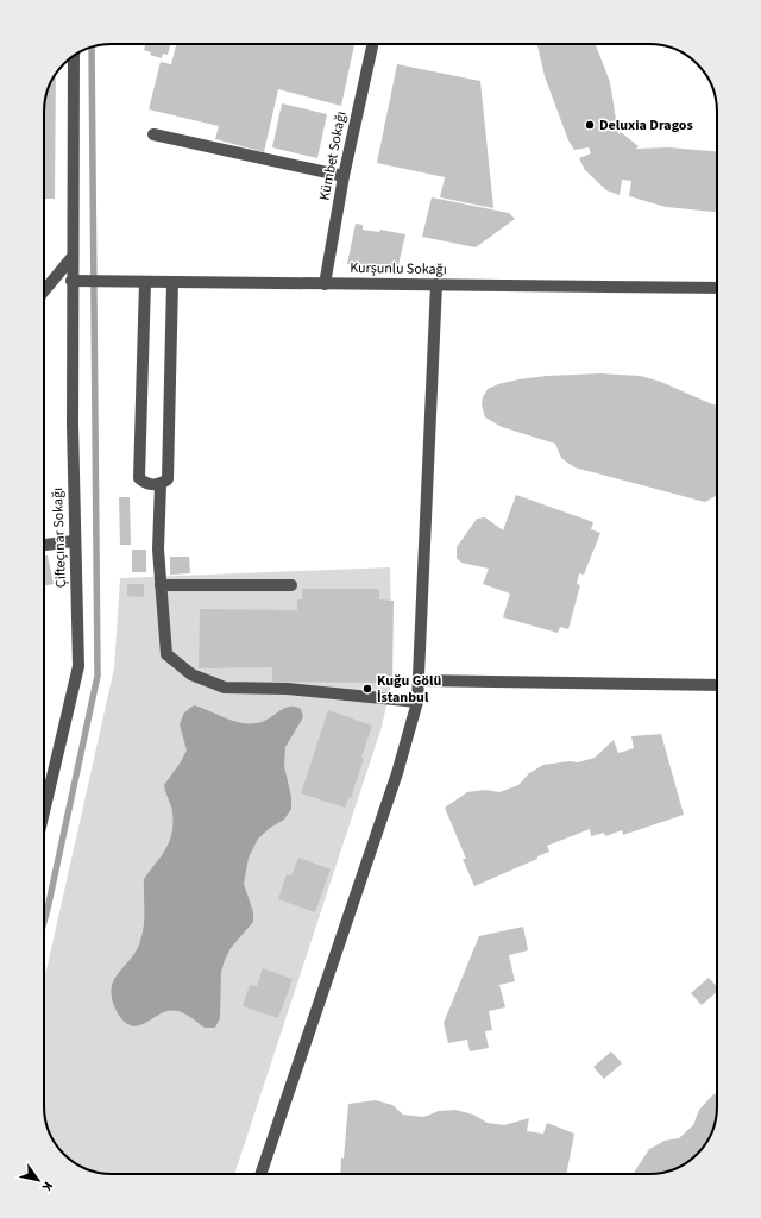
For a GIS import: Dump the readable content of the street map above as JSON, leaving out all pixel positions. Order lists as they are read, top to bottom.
{
  "streets": {
    "street": ["Kümbet Sokağı", "Kurşunlu Sokağı", "Çifteçınar Sokağı"]
  },
  "crossings": [
    ["Kümbet Sokağı", "Kurşunlu Sokağı"],
    ["Kurşunlu Sokağı", "Çifteçınar Sokağı"]
  ],
  "places": ["Deluxia Dragos", "Kuğu Gölü İstanbul"],
  "north": "bottom right"
}
